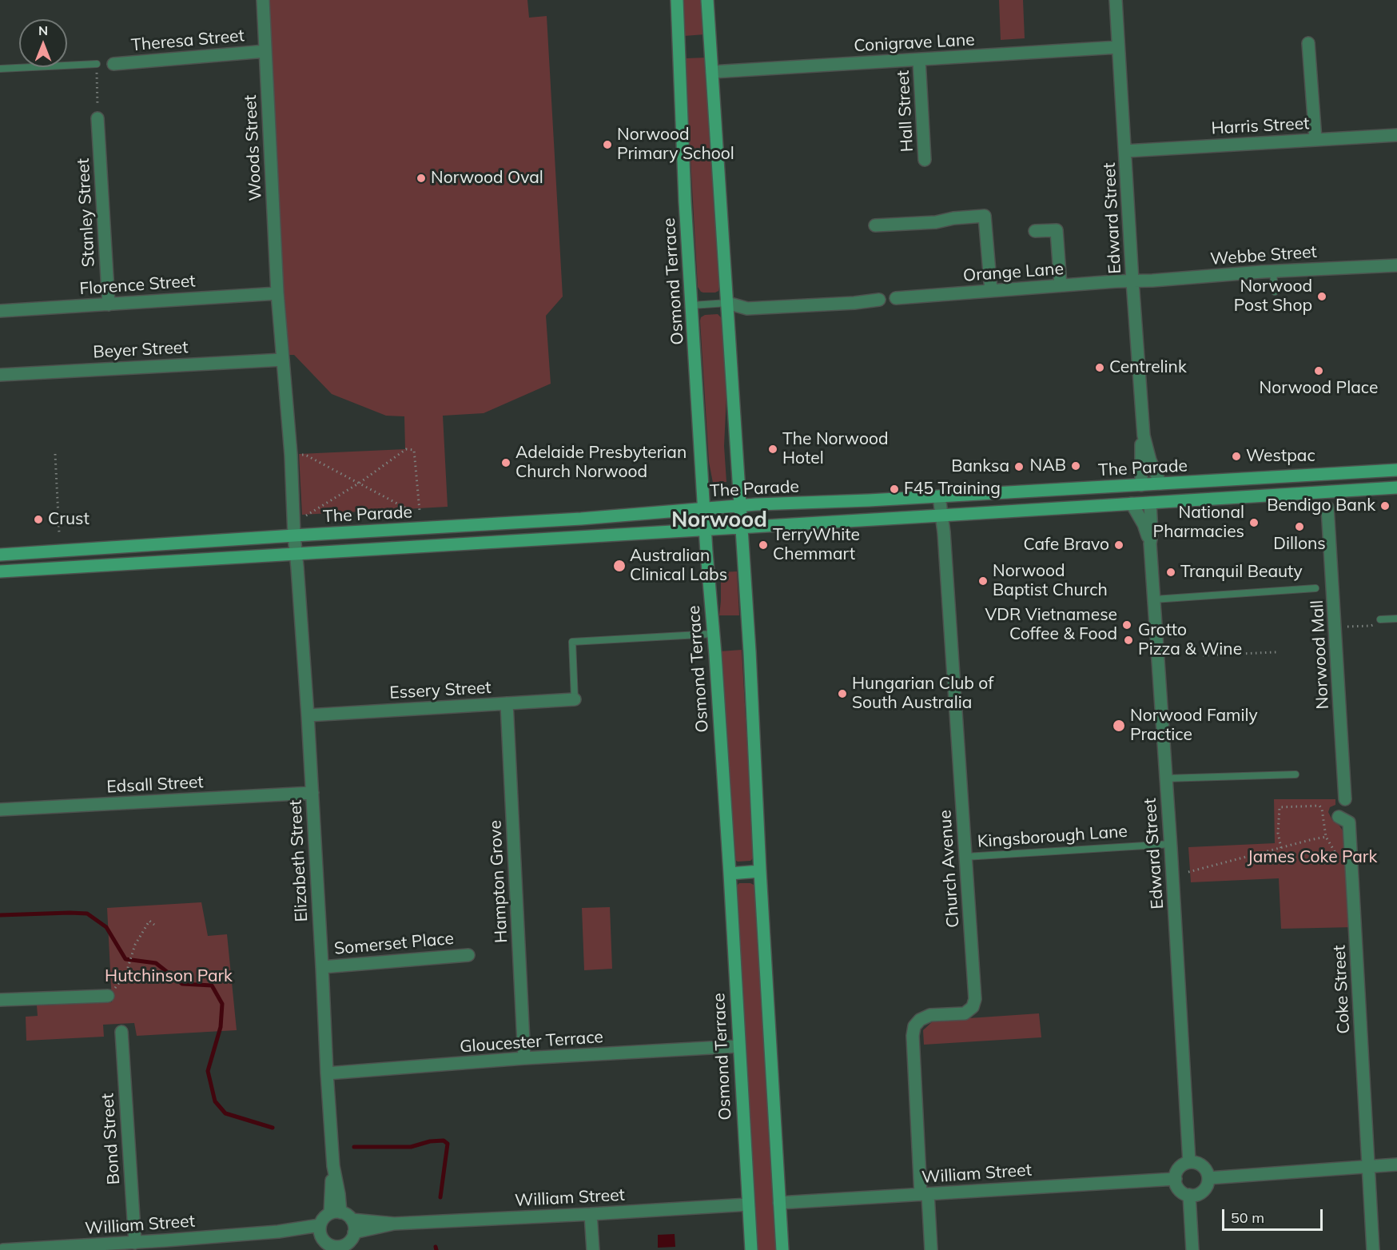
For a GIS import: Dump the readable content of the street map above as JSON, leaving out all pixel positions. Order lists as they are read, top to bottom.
{
  "streets": {
    "main road": ["Osmond Terrace", "The Parade"],
    "street": [
      "Theresa Street",
      "Conigrave Lane",
      "Hall Street",
      "Harris Street",
      "Woods Street",
      "Stanley Street",
      "Edward Street",
      "Webbe Street",
      "Orange Lane",
      "Florence Street",
      "Beyer Street",
      "Norwood Mall",
      "Essery Street",
      "Edsall Street",
      "Elizabeth Street",
      "Church Avenue",
      "Hampton Grove",
      "Somerset Place",
      "Coke Street",
      "Gloucester Terrace",
      "Bond Street",
      "William Street"
    ],
    "lane": ["Kingsborough Lane"]
  },
  "crossings": [
    ["Theresa Street", "Woods Street"],
    ["Conigrave Lane", "Hall Street"],
    ["Conigrave Lane", "Edward Street"],
    ["Harris Street", "Edward Street"],
    ["Woods Street", "Florence Street"],
    ["Woods Street", "Beyer Street"],
    ["Woods Street", "Elizabeth Street"],
    ["Stanley Street", "Florence Street"],
    ["Edward Street", "Webbe Street"],
    ["Edward Street", "Orange Lane"],
    ["Edward Street", "The Parade"],
    ["Edward Street", "Kingsborough Lane"],
    ["Edward Street", "William Street"],
    ["Webbe Street", "Orange Lane"],
    ["Osmond Terrace", "The Parade"],
    ["Osmond Terrace", "Gloucester Terrace"],
    ["Osmond Terrace", "William Street"],
    ["Beyer Street", "Elizabeth Street"],
    ["The Parade", "Elizabeth Street"],
    ["The Parade", "Church Avenue"],
    ["Essery Street", "Elizabeth Street"],
    ["Essery Street", "Hampton Grove"],
    ["Edsall Street", "Elizabeth Street"],
    ["Kingsborough Lane", "Church Avenue"],
    ["Elizabeth Street", "Somerset Place"],
    ["Elizabeth Street", "Gloucester Terrace"],
    ["Elizabeth Street", "William Street"],
    ["Church Avenue", "William Street"],
    ["Hampton Grove", "Gloucester Terrace"],
    ["Bond Street", "William Street"]
  ],
  "districts": ["Norwood"],
  "parks": ["James Coke Park", "Hutchinson Park"],
  "places": [
    "Norwood Primary School",
    "Norwood Oval",
    "Norwood Post Shop",
    "Centrelink",
    "Norwood Place",
    "The Norwood Hotel",
    "Westpac",
    "Adelaide Presbyterian Church Norwood",
    "NAB",
    "Banksa",
    "F45 Training",
    "Bendigo Bank",
    "Crust",
    "National Pharmacies",
    "Dillons",
    "TerryWhite Chemmart",
    "Cafe Bravo",
    "Australian Clinical Labs",
    "Tranquil Beauty",
    "Norwood Baptist Church",
    "VDR Vietnamese Coffee & Food",
    "Grotto Pizza & Wine",
    "Hungarian Club of South Australia",
    "Norwood Family Practice"
  ],
  "scale_bar": "50 m",
  "north": "top"
}
